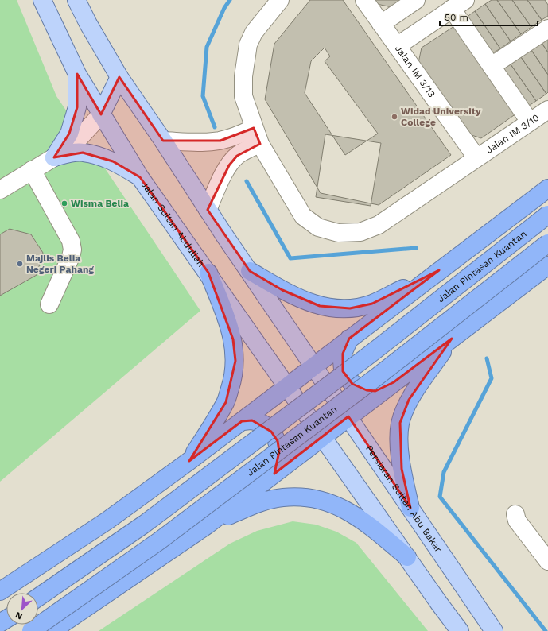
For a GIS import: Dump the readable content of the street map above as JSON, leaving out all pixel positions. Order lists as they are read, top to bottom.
{
  "streets": {
    "highway": ["Jalan Pintasan Kuantan"],
    "main road": ["Jalan Sultan Abdullah", "Persiaran Sultan Abu Bakar"],
    "street": ["Jalan IM 3/13", "Jalan IM 3/10"]
  },
  "crossings": [
    ["Jalan IM 3/13", "Jalan IM 3/10"]
  ],
  "places": ["Widad University College", "Wisma Belia", "Majlis Belia Negeri Pahang"],
  "scale_bar": "50 m",
  "north": "bottom left"
}
